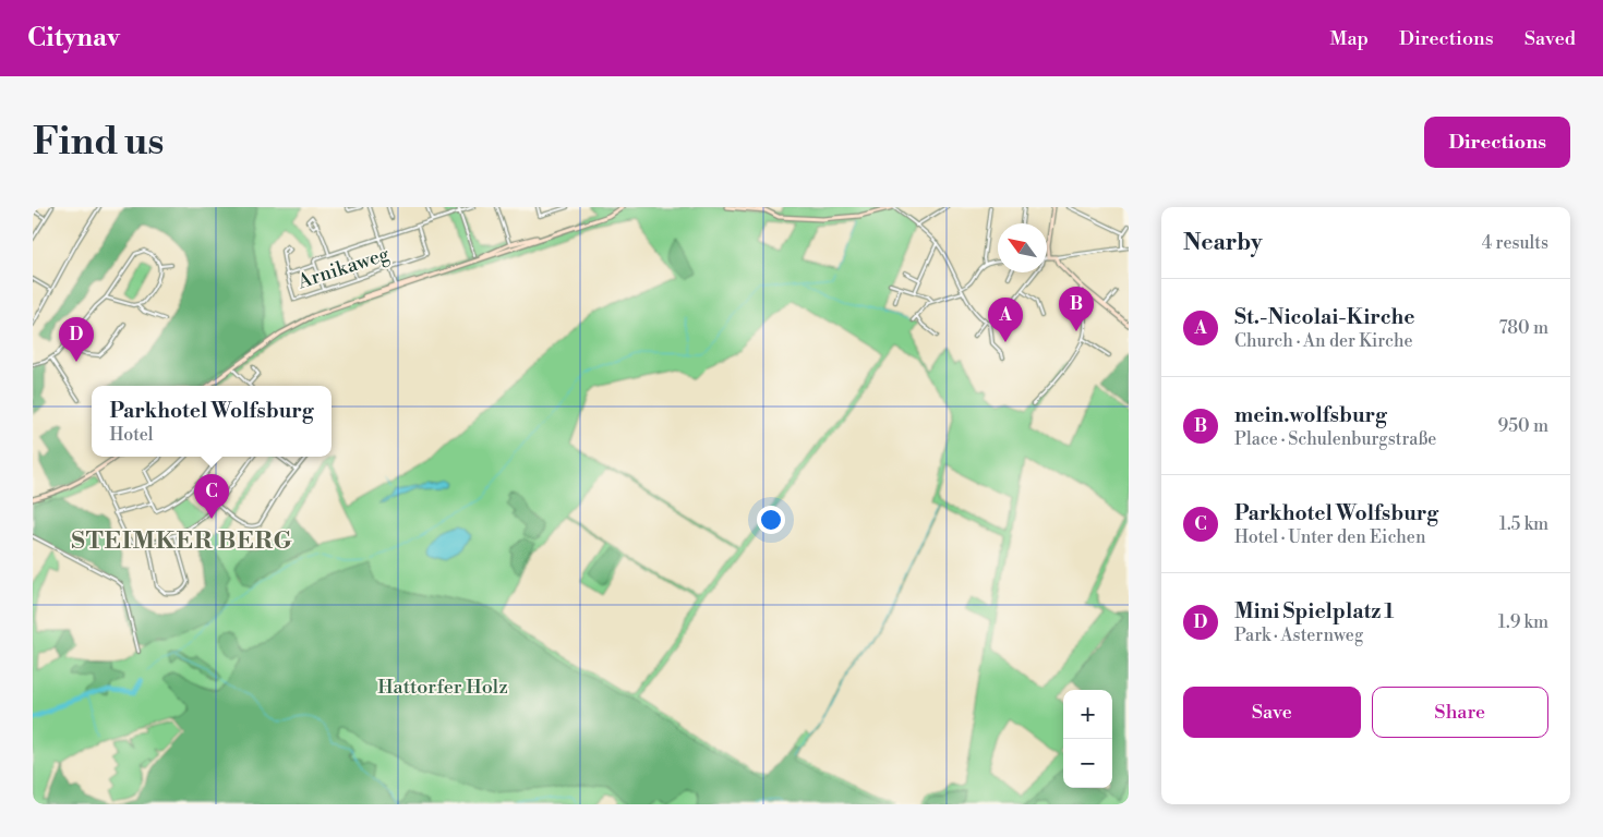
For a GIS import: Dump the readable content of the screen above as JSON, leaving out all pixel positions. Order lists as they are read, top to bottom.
{
  "streets": {
    "street": ["Arnikaweg"]
  },
  "districts": ["STEIMKER BERG"],
  "parks": ["Hattorfer Holz"],
  "north": "top left",
  "page": {
    "header": "Citynav",
    "nav": ["Map", "Directions", "Saved"],
    "buttons": [
      "Directions",
      ["Save", "Share"]
    ],
    "title": "Find us",
    "heading": ["Nearby", "4 results"],
    "list": [
      {
        "mark": "A",
        "name": "St.-Nicolai-Kirche",
        "note": "Church · An der Kirche",
        "value": "780 m"
      },
      {
        "mark": "B",
        "name": "mein.wolfsburg",
        "note": "Place · Schulenburgstraße",
        "value": "950 m"
      },
      {
        "mark": "C",
        "name": "Parkhotel Wolfsburg",
        "note": "Hotel · Unter den Eichen",
        "value": "1.5 km"
      },
      {
        "mark": "D",
        "name": "Mini Spielplatz 1",
        "note": "Park · Asternweg",
        "value": "1.9 km"
      }
    ],
    "pins": [
      "B",
      "A",
      "D",
      "C"
    ],
    "popup": ["Parkhotel Wolfsburg", "Hotel"],
    "map_buttons": ["+", "−"]
  }
}
